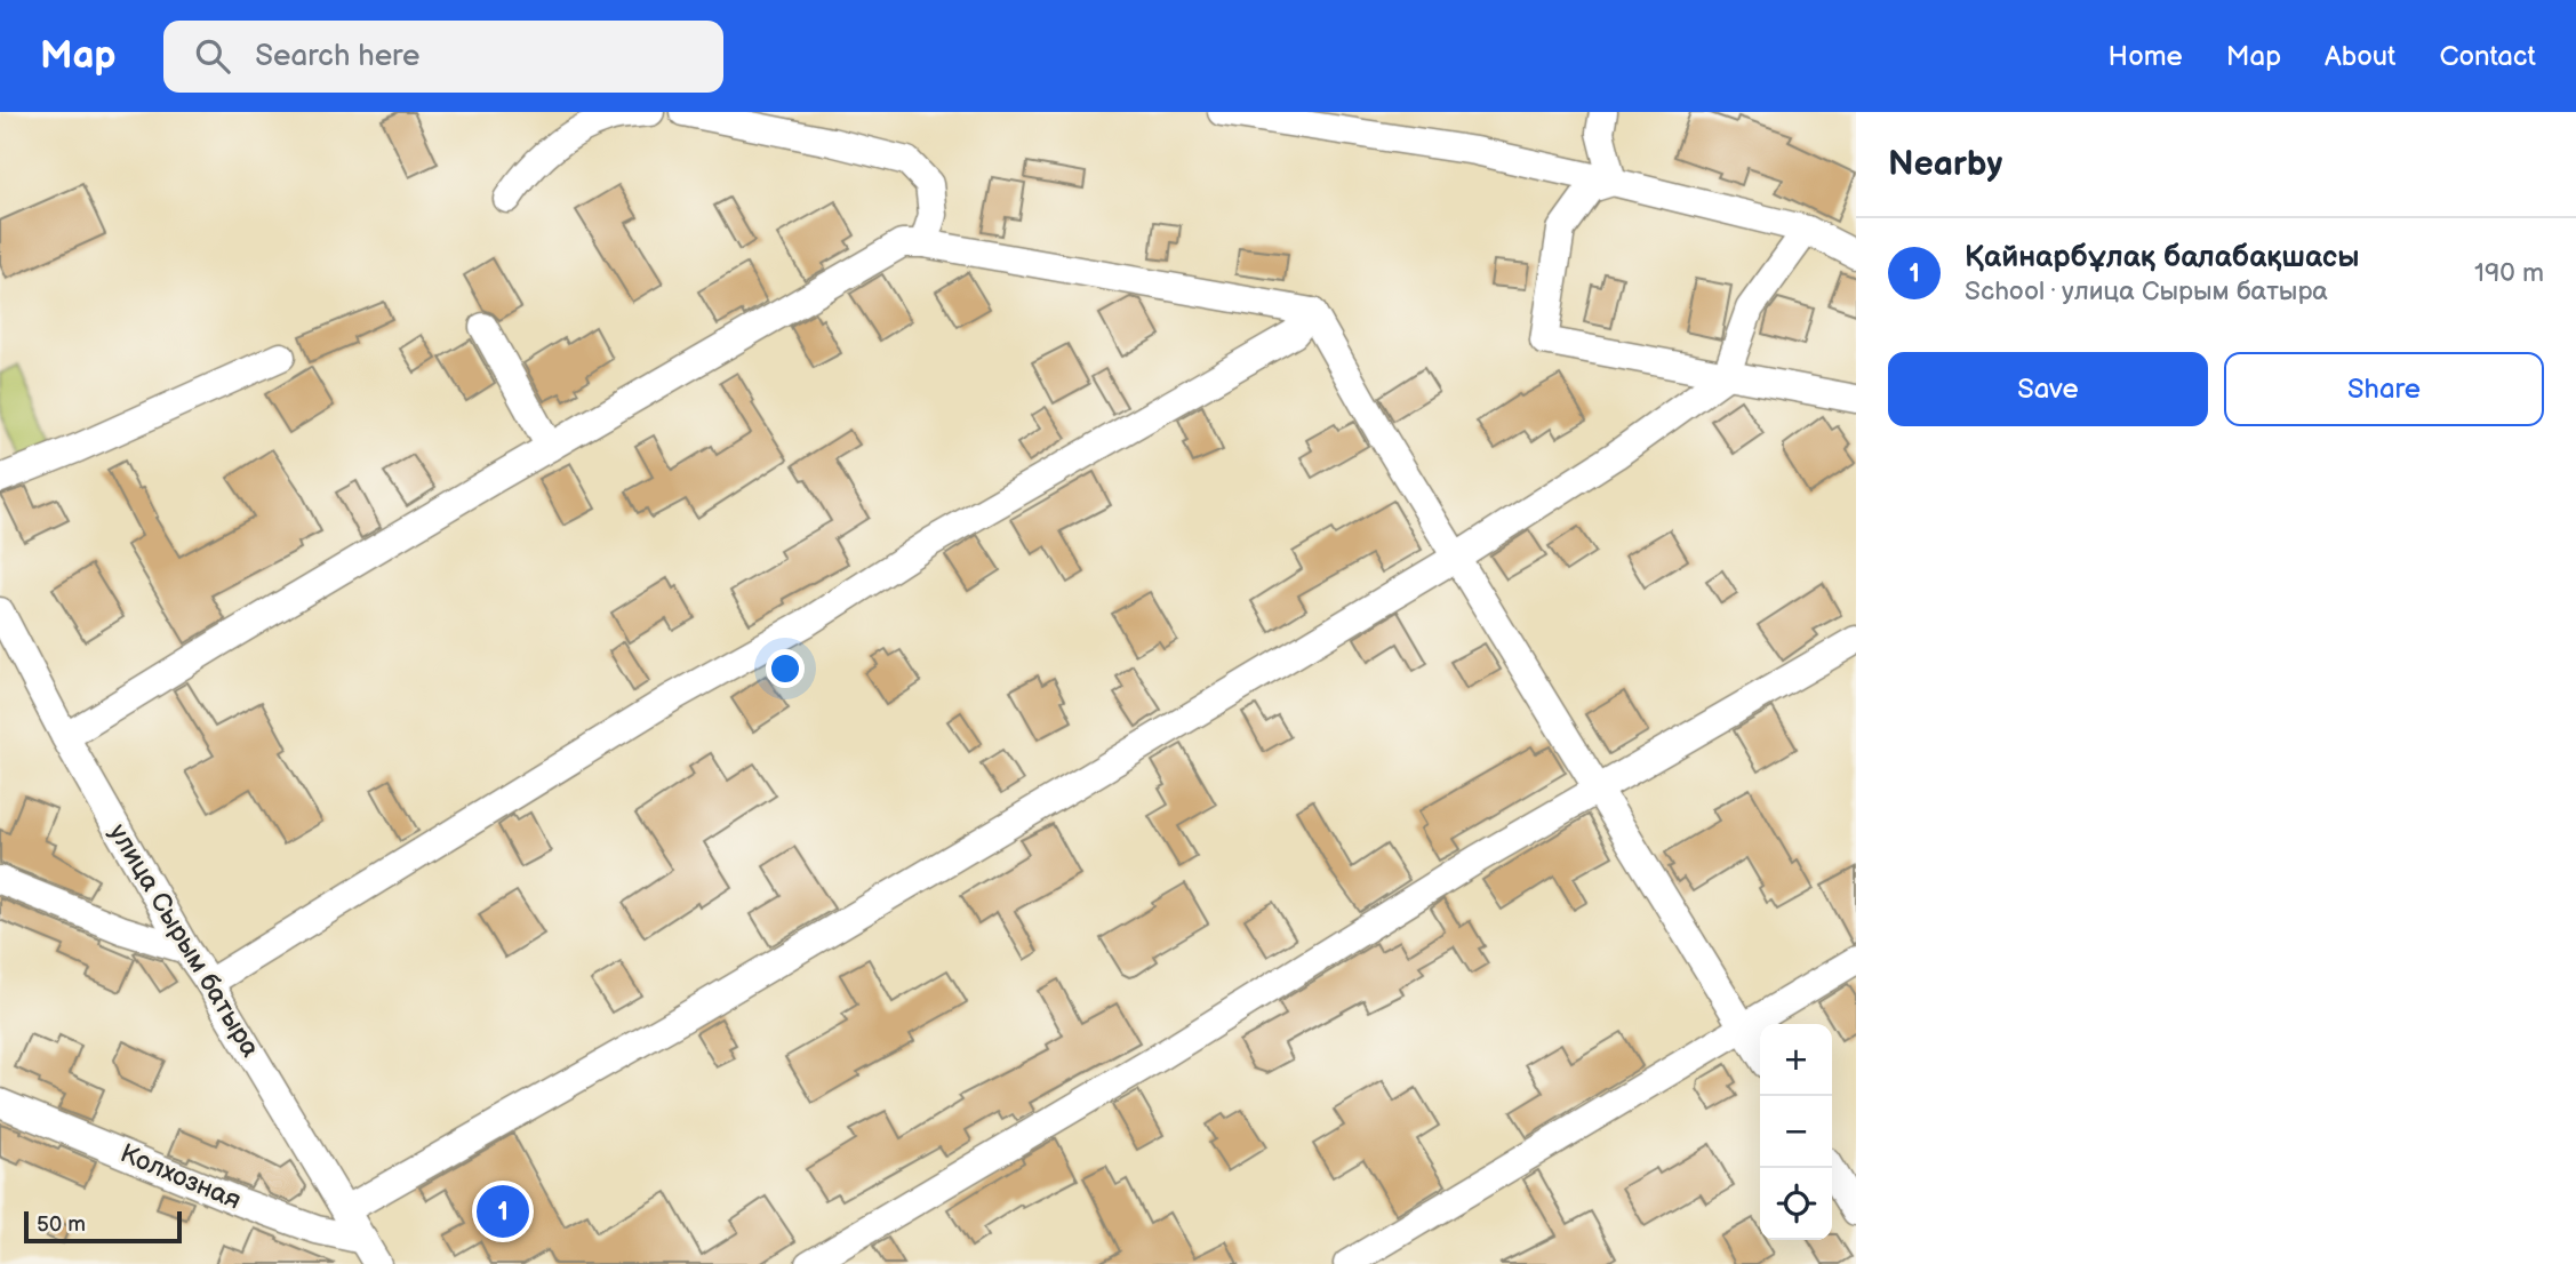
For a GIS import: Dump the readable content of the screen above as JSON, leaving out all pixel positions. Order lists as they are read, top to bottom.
{
  "streets": {
    "street": ["улица Сырым батыра", "Колхозная"]
  },
  "crossings": [
    ["улица Сырым батыра", "Колхозная"]
  ],
  "scale_bar": "50 m",
  "page": {
    "header": "Map",
    "search": "Search here",
    "nav": [
      "Home",
      "Map",
      "About",
      "Contact"
    ],
    "heading": "Nearby",
    "list": [
      {
        "mark": "1",
        "name": "Қайнарбұлақ балабақшасы",
        "note": "School · улица Сырым батыра",
        "value": "190 m"
      }
    ],
    "buttons": ["Save", "Share"],
    "map_buttons": ["+", "−"],
    "pins": "1",
    "scale": "50 m"
  }
}
